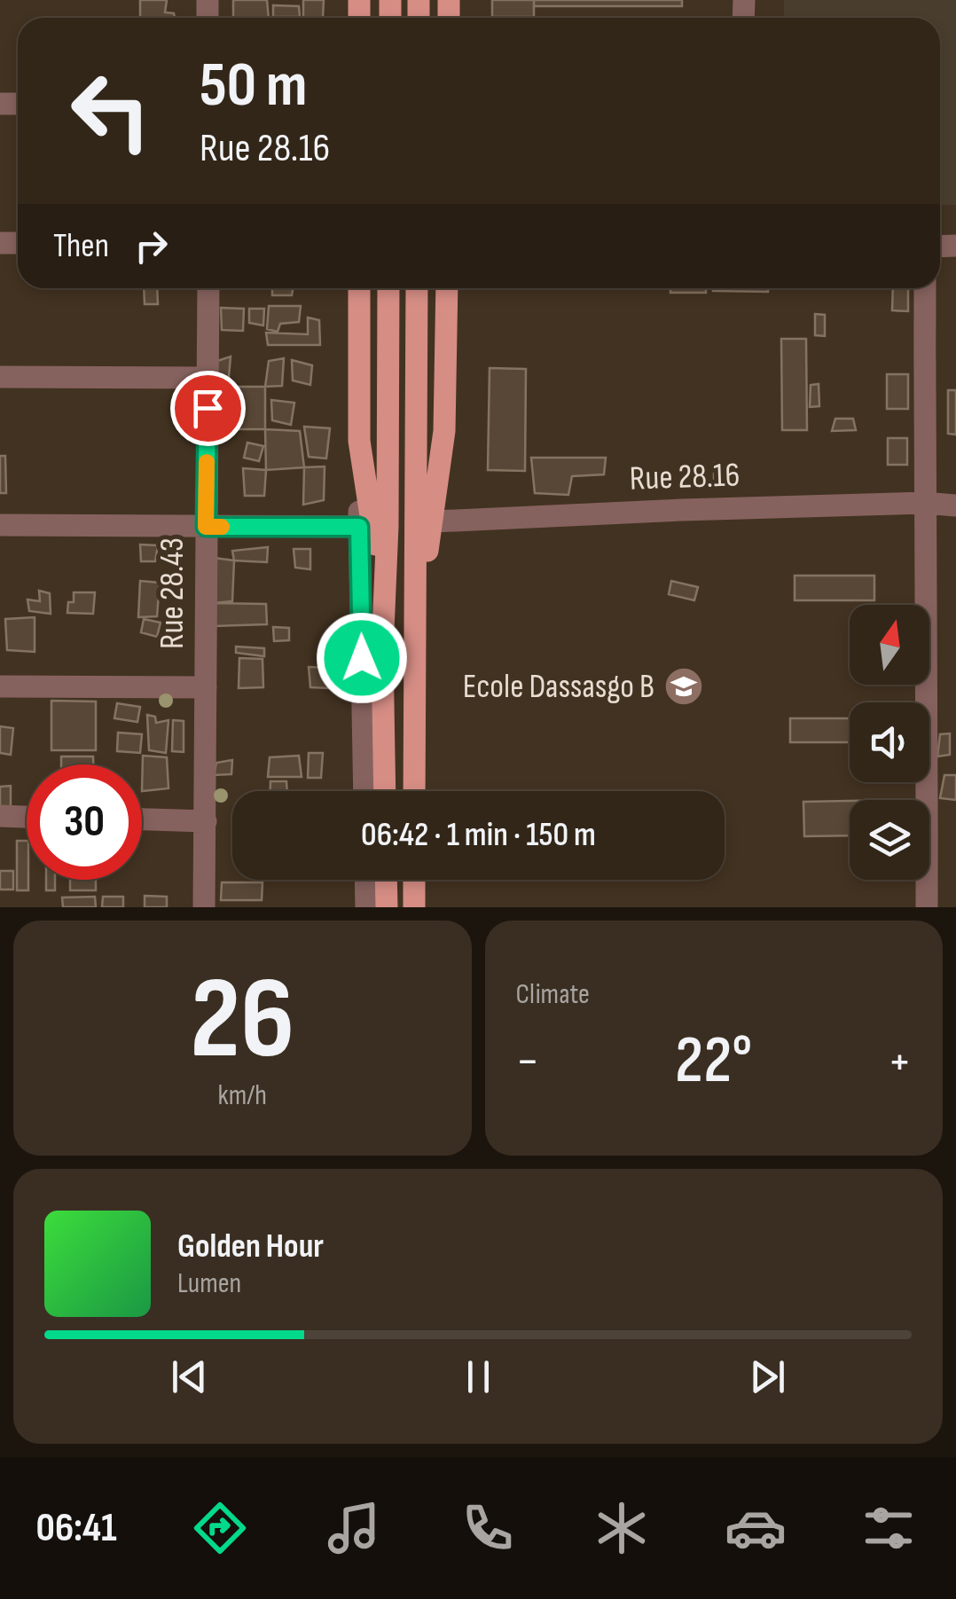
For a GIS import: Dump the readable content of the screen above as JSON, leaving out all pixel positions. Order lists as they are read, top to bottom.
{
  "streets": {
    "street": ["Rue 28.16", "Rue 28.43"]
  },
  "places": {
    "school or university": ["Ecole Dassasgo B"]
  },
  "north": "top",
  "page": {
    "turn": ["50 m", "Rue 28.16"],
    "then": "Then",
    "limit": "30",
    "trip": "06:42 · 1 min · 150 m",
    "tile": [
      ["26", "km/h"],
      "Climate"
    ],
    "heat": ["−", "22°", "+"],
    "song": ["Golden Hour", "Lumen"],
    "tabs": "06:41"
  }
}
